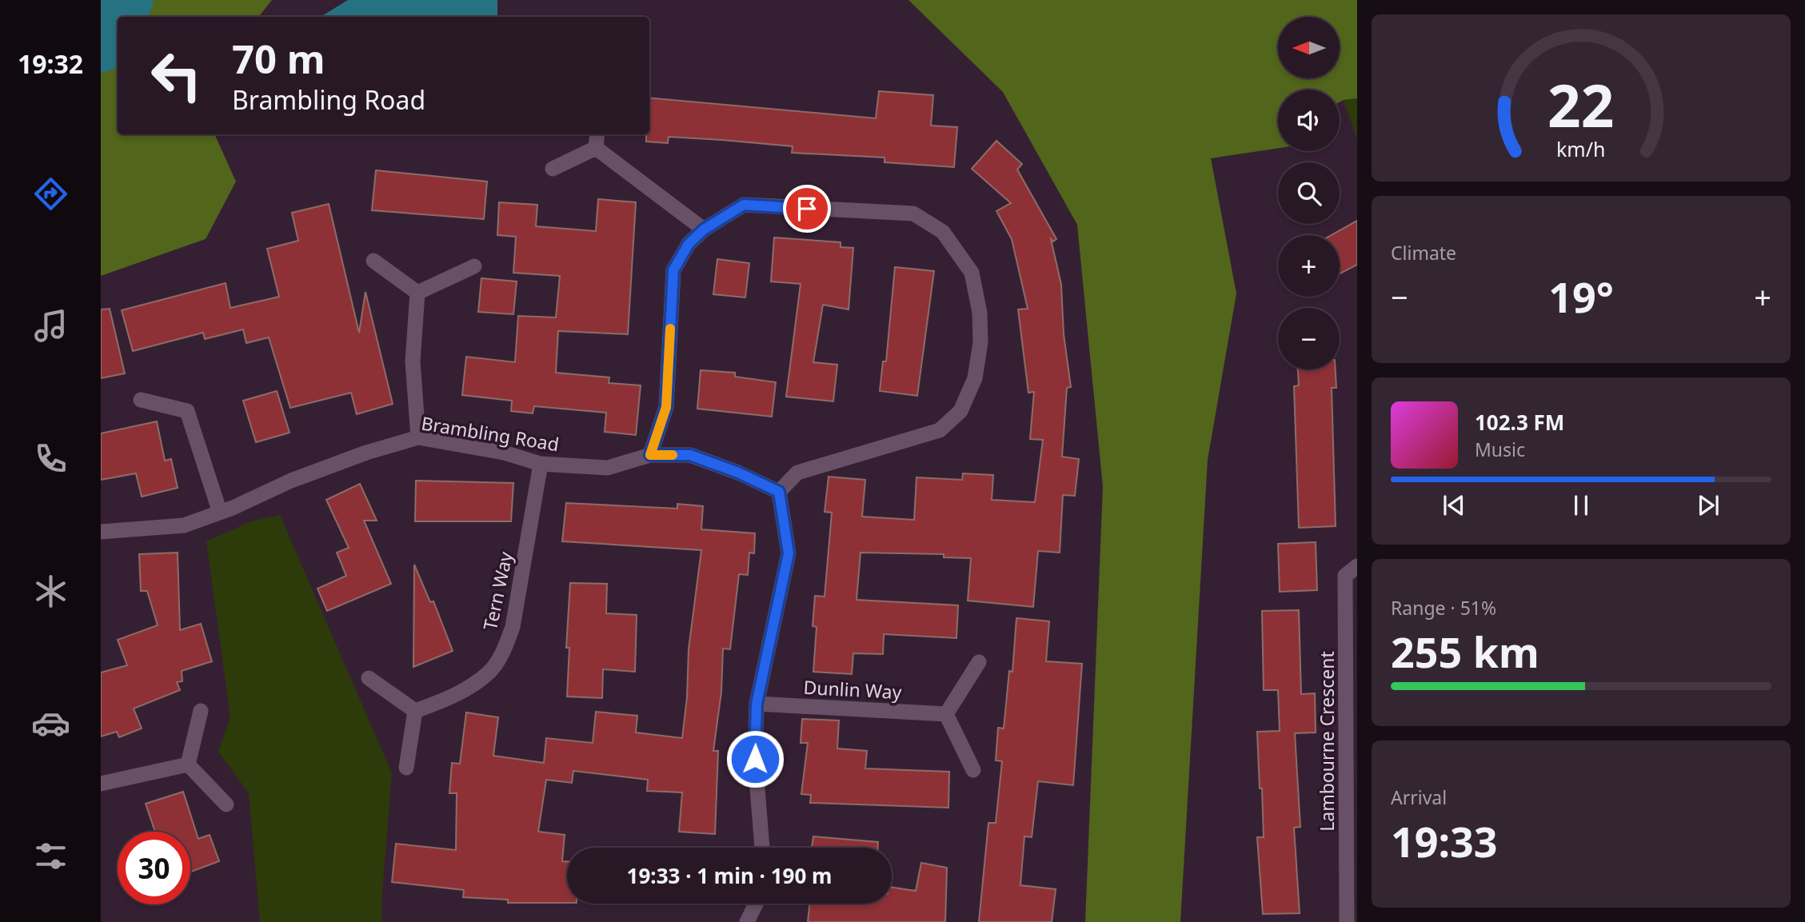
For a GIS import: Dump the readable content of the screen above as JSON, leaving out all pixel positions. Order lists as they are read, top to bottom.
{
  "streets": {
    "street": [
      "Brambling Road",
      "Tern Way",
      "Dunlin Way",
      "Lambourne Crescent"
    ]
  },
  "crossings": [
    ["Brambling Road", "Tern Way"]
  ],
  "north": "left",
  "page": {
    "tabs": "19:32",
    "map_buttons": ["+", "−"],
    "turn": ["70 m", "Brambling Road"],
    "tile": [
      "Climate",
      ["Range · 51%", "255 km"],
      ["Arrival", "19:33"]
    ],
    "heat": ["−", "19°", "+"],
    "song": ["102.3 FM", "Music"],
    "limit": "30",
    "trip": "19:33 · 1 min · 190 m",
    "gauge": ["22", "km/h"]
  }
}
